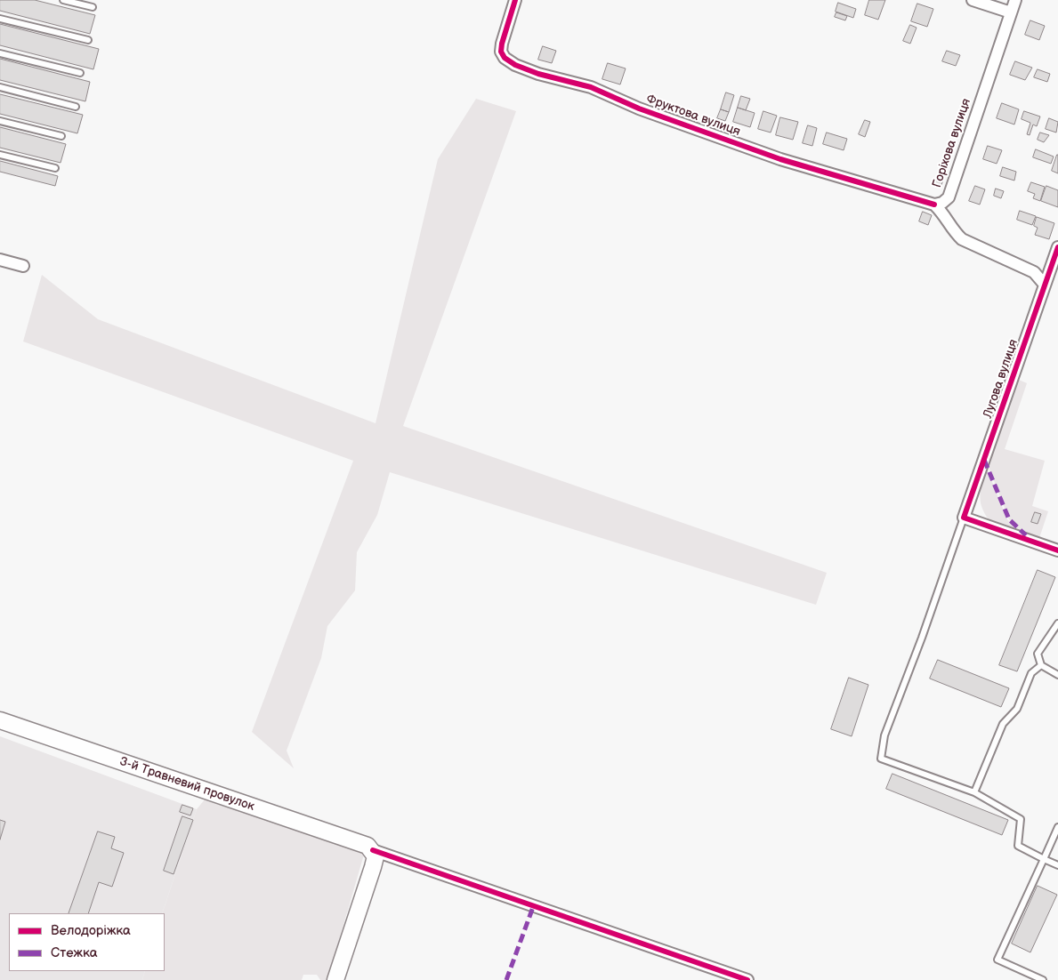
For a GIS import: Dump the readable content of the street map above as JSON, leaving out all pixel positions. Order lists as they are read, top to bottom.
{
  "streets": {
    "main road": ["3-й Травневий провулок"],
    "street": ["Фруктова вулиця", "Горіхова вулиця", "Лугова вулиця"]
  },
  "crossings": [
    ["Фруктова вулиця", "Горіхова вулиця"],
    ["Горіхова вулиця", "Лугова вулиця"]
  ],
  "legend": ["Велодоріжка", "Стежка"]
}
